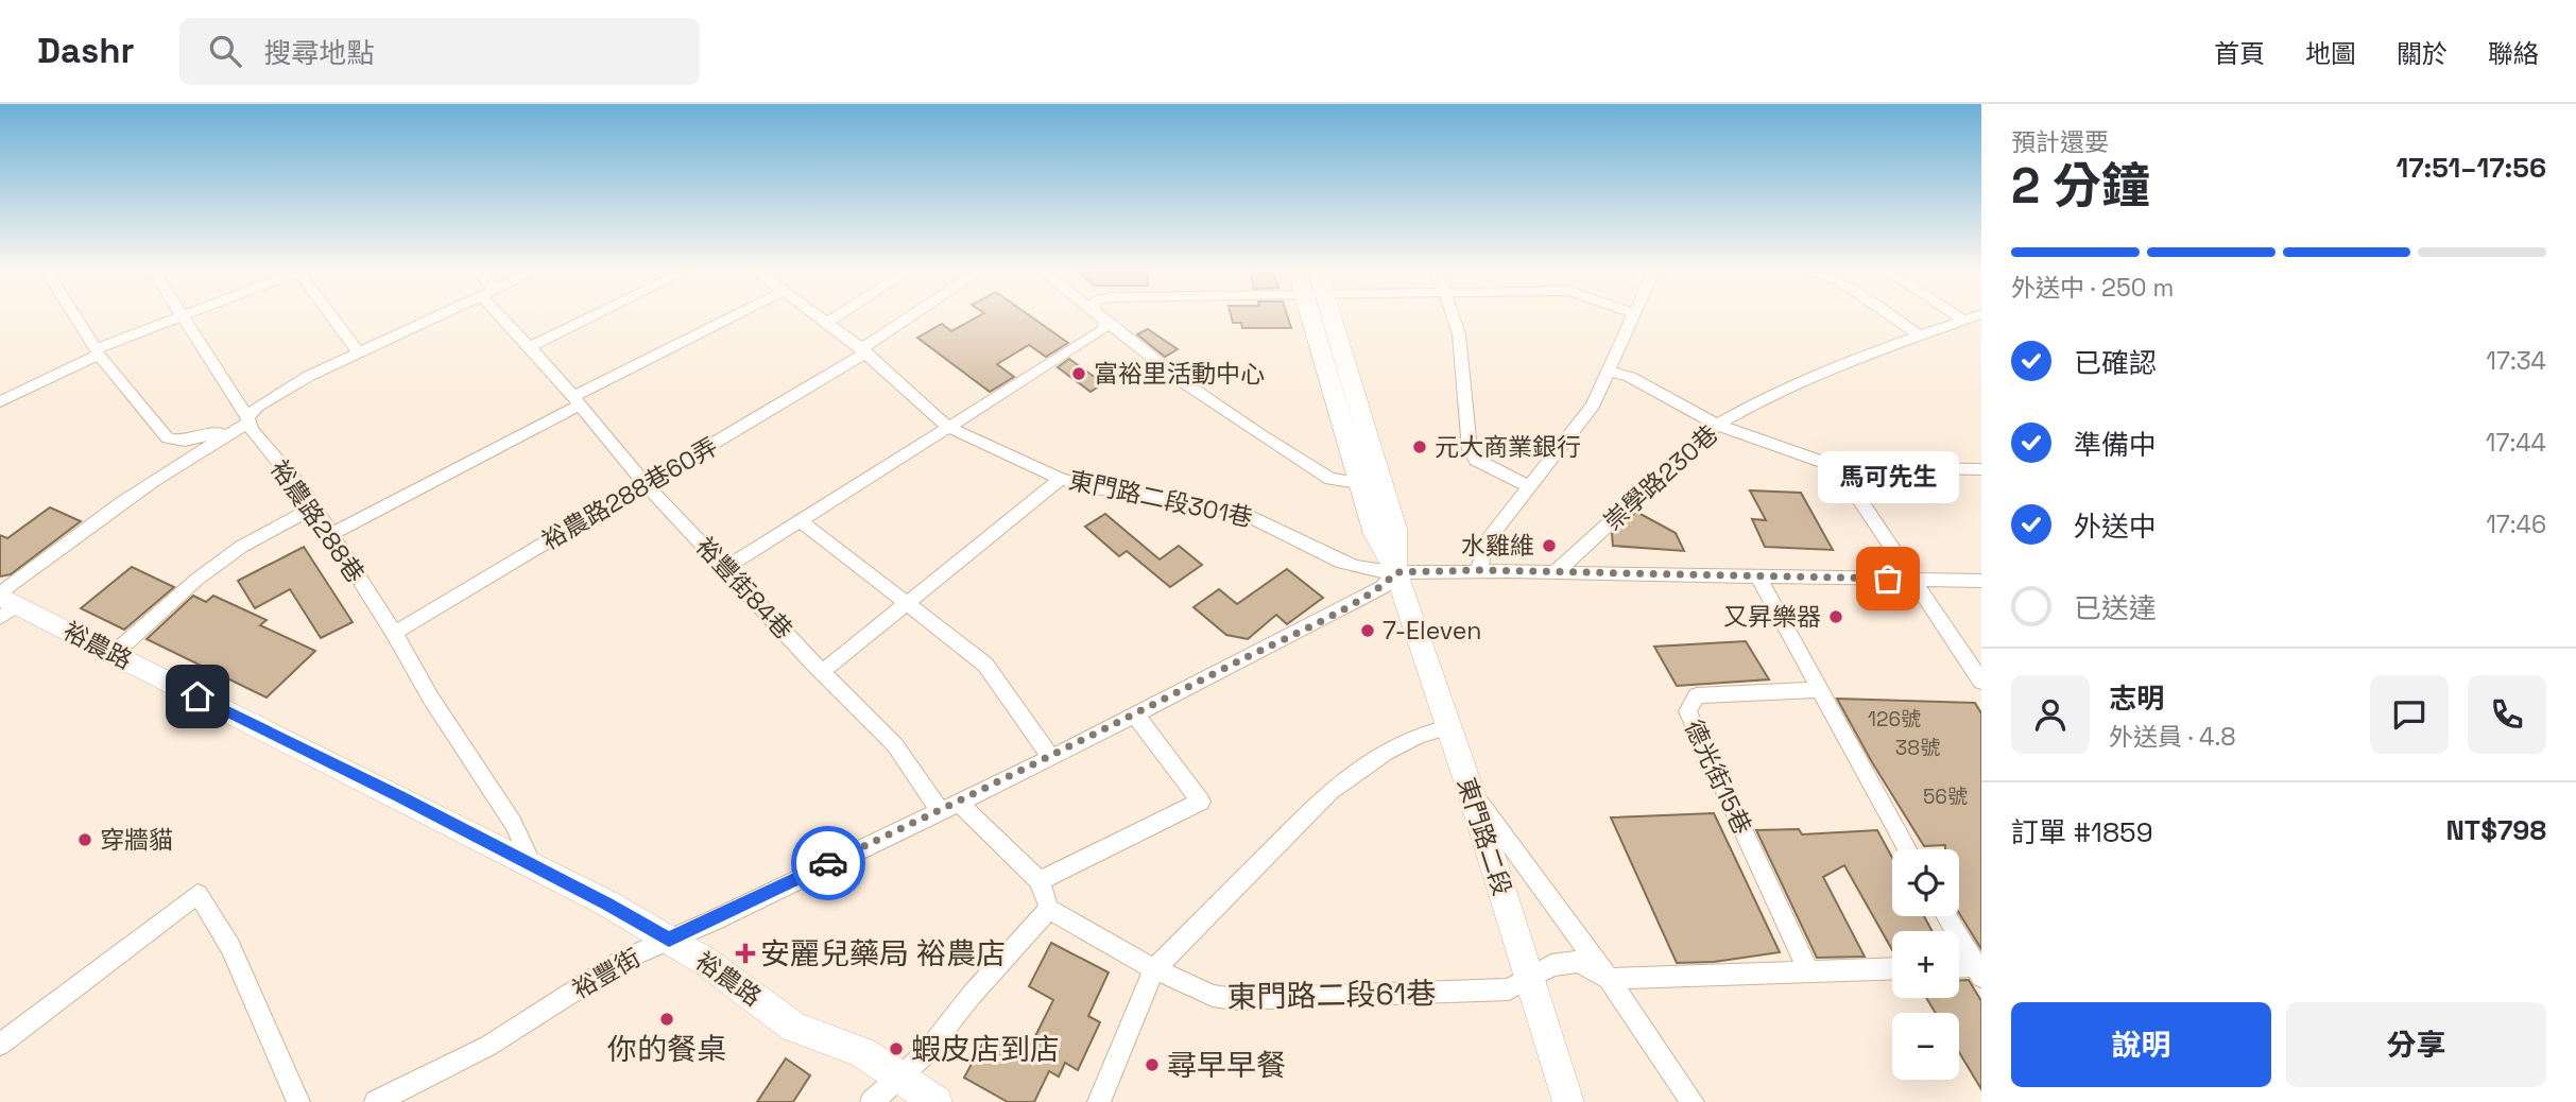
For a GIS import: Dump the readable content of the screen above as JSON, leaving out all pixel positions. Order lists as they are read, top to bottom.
{
  "streets": {
    "main road": ["裕農路", "東門路二段"],
    "street": [
      "崇學路230巷",
      "裕農路288巷60弄",
      "東門路二段301巷",
      "裕農路288巷",
      "裕豐街84巷",
      "德光街15巷",
      "裕豐街",
      "東門路二段61巷"
    ]
  },
  "crossings": [
    ["崇學路230巷", "東門路二段301巷"],
    ["裕農路288巷60弄", "東門路二段301巷"],
    ["裕農路288巷60弄", "裕農路288巷"],
    ["裕農路288巷60弄", "裕豐街84巷"],
    ["東門路二段301巷", "東門路二段"],
    ["東門路二段301巷", "裕豐街"],
    ["裕農路288巷", "裕農路"],
    ["裕豐街84巷", "裕豐街"],
    ["裕農路", "裕豐街"],
    ["東門路二段", "裕豐街"],
    ["東門路二段", "東門路二段61巷"]
  ],
  "places": {
    "other": [
      "富裕里活動中心",
      "元大商業銀行",
      "水雞維",
      "馬可先生",
      "又昇樂器",
      "7-Eleven",
      "穿牆貓",
      "你的餐桌",
      "蝦皮店到店",
      "尋早早餐"
    ],
    "health": ["安麗兒藥局 裕農店"]
  },
  "house_numbers": ["126號", "38號", "56號"],
  "page": {
    "header": "Dashr",
    "search": "搜尋地點",
    "nav": [
      "首頁",
      "地圖",
      "關於",
      "聯絡"
    ],
    "heading": ["2 分鐘", "預計還要", "17:51–17:56"],
    "panel": [
      "志明",
      "外送員 · 4.8",
      "訂單 #1859",
      "NT$798"
    ],
    "bar": "外送中 · 250 m",
    "list": [
      ["已確認", "17:34"],
      ["準備中", "17:44"],
      ["外送中", "17:46"],
      "已送達"
    ],
    "bubble": "馬可先生",
    "map_buttons": ["+", "−"],
    "buttons": ["說明", "分享"]
  }
}
